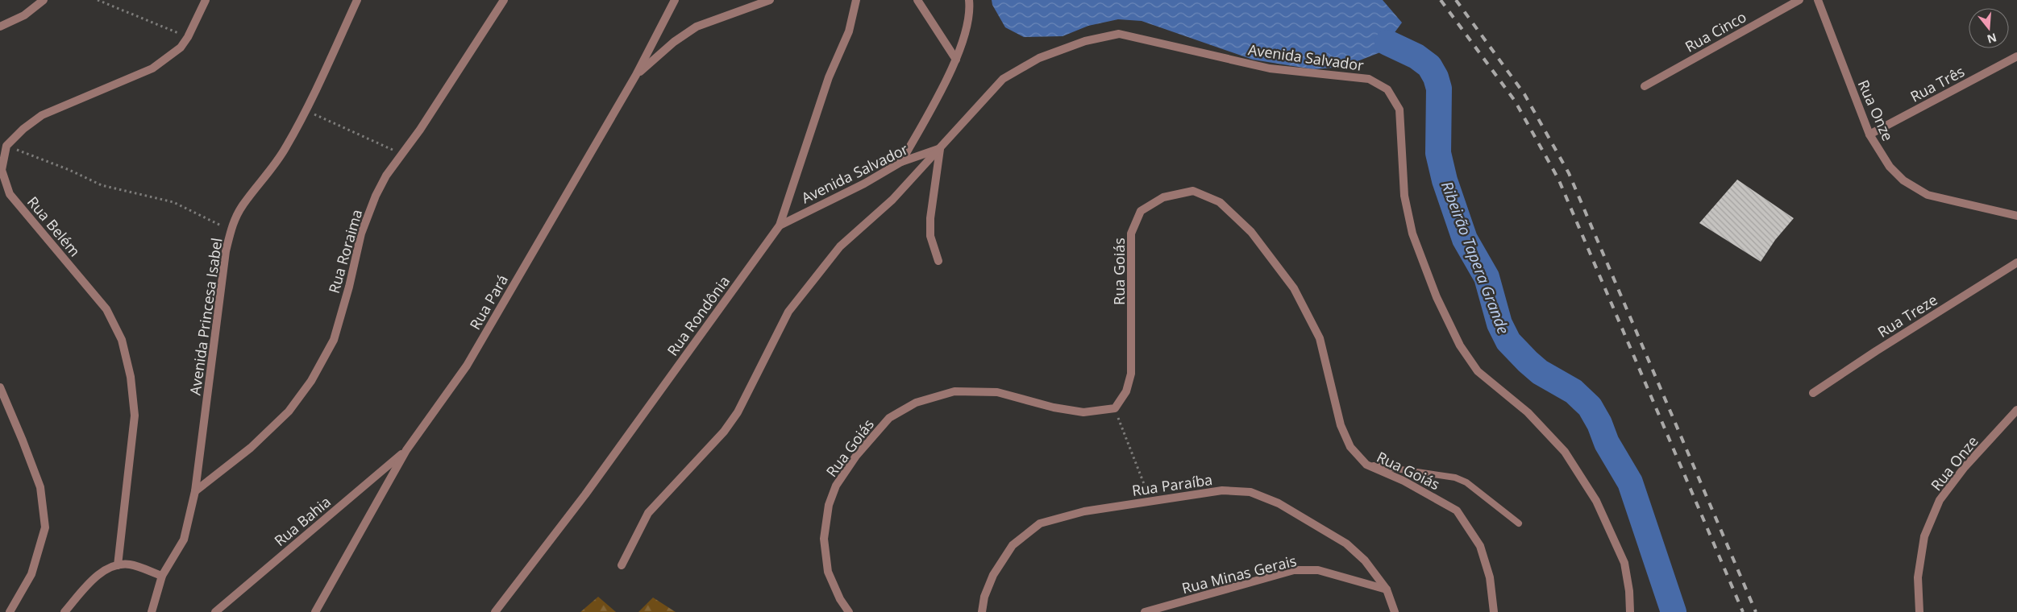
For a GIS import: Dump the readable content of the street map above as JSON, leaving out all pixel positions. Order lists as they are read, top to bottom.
{
  "streets": {
    "street": [
      "Rua Cinco",
      "Avenida Salvador",
      "Rua Três",
      "Rua Onze",
      "Rua Belém",
      "Rua Roraima",
      "Rua Goiás",
      "Rua Pará",
      "Rua Rondônia",
      "Rua Treze",
      "Avenida Princesa Isabel",
      "Rua Paraíba",
      "Rua Bahia",
      "Rua Minas Gerais"
    ]
  },
  "crossings": [
    ["Avenida Salvador", "Rua Rondônia"],
    ["Rua Três", "Rua Onze"],
    ["Rua Roraima", "Avenida Princesa Isabel"],
    ["Rua Pará", "Rua Bahia"],
    ["Rua Paraíba", "Rua Minas Gerais"]
  ],
  "water": ["Ribeirão Tapera Grande"],
  "north": "bottom"
}
